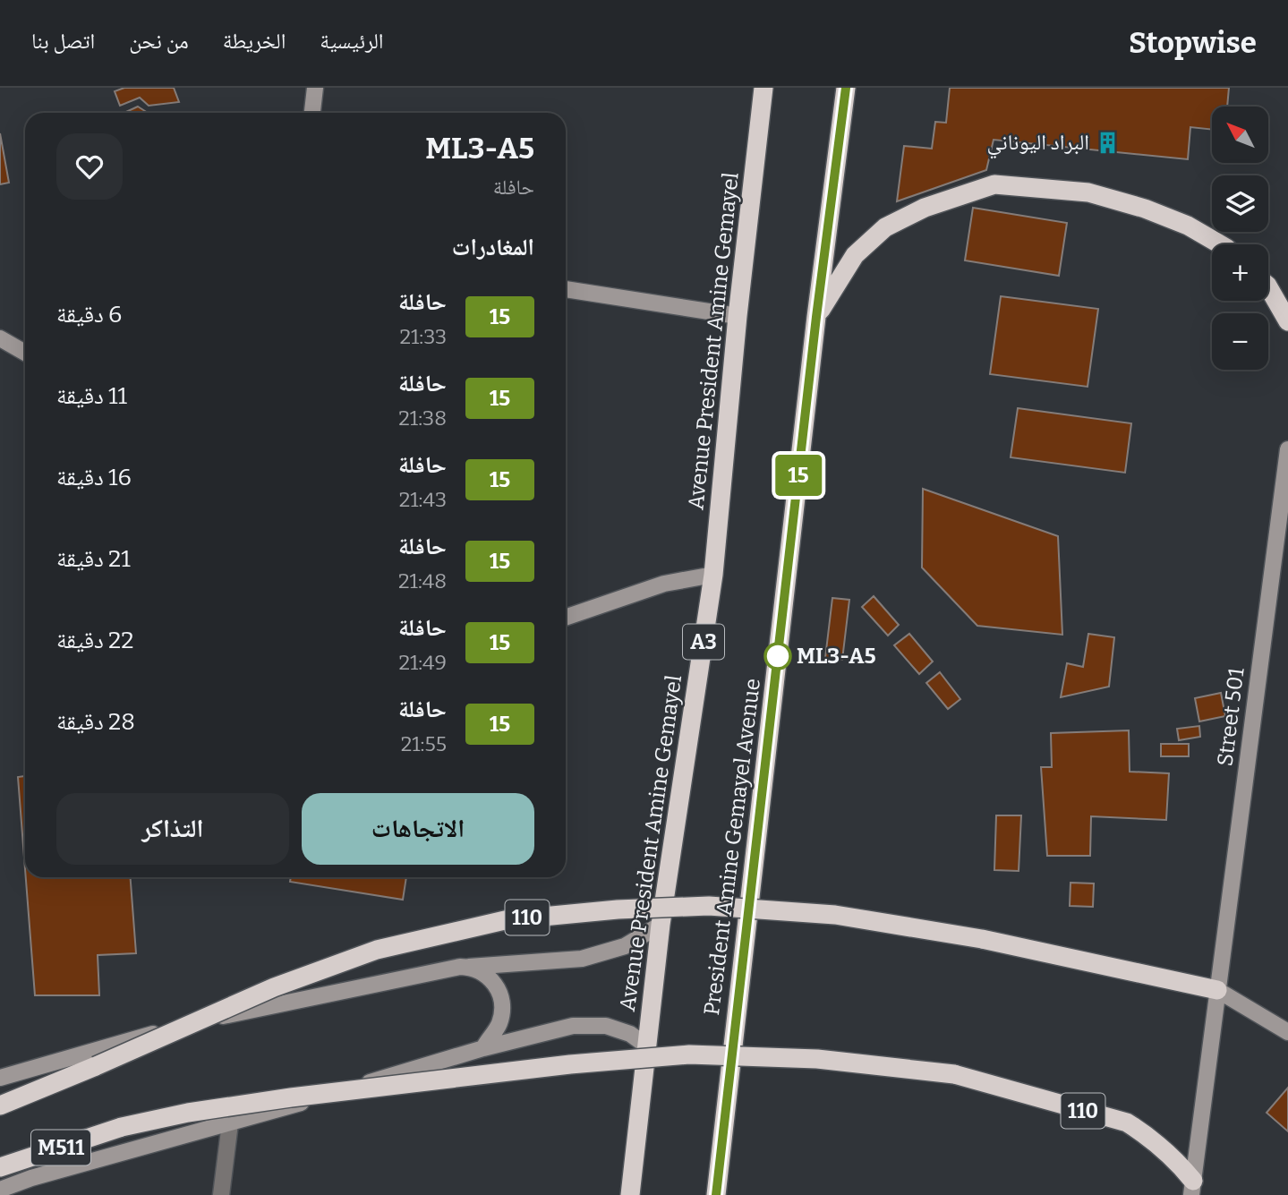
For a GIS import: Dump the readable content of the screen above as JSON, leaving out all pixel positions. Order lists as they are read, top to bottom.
{
  "streets": {
    "highway": [
      "Avenue President Amine Gemayel",
      "A3",
      "President Amine Gemayel Avenue",
      "110",
      "M511"
    ],
    "street": ["Street 501"]
  },
  "crossings": [
    ["Street 501", "110"],
    ["110", "M511"]
  ],
  "places": {
    "building": ["البراد اليوناني"],
    "other": ["ML3-A5"]
  },
  "lines": ["bus line 15"],
  "north": "top left",
  "page": {
    "header": "Stopwise",
    "nav": [
      "الرئيسية",
      "الخريطة",
      "من نحن",
      "اتصل بنا"
    ],
    "on_map": "15",
    "map_buttons": ["+", "−"],
    "heading": [
      ["ML3-A5", "حافلة"],
      "المغادرات"
    ],
    "list": [
      {
        "mark": "15",
        "name": "حافلة",
        "note": "21:33",
        "value": "6 دقيقة"
      },
      {
        "mark": "15",
        "name": "حافلة",
        "note": "21:38",
        "value": "11 دقيقة"
      },
      {
        "mark": "15",
        "name": "حافلة",
        "note": "21:43",
        "value": "16 دقيقة"
      },
      {
        "mark": "15",
        "name": "حافلة",
        "note": "21:48",
        "value": "21 دقيقة"
      },
      {
        "mark": "15",
        "name": "حافلة",
        "note": "21:49",
        "value": "22 دقيقة"
      },
      {
        "mark": "15",
        "name": "حافلة",
        "note": "21:55",
        "value": "28 دقيقة"
      }
    ],
    "buttons": ["الاتجاهات", "التذاكر"]
  }
}
